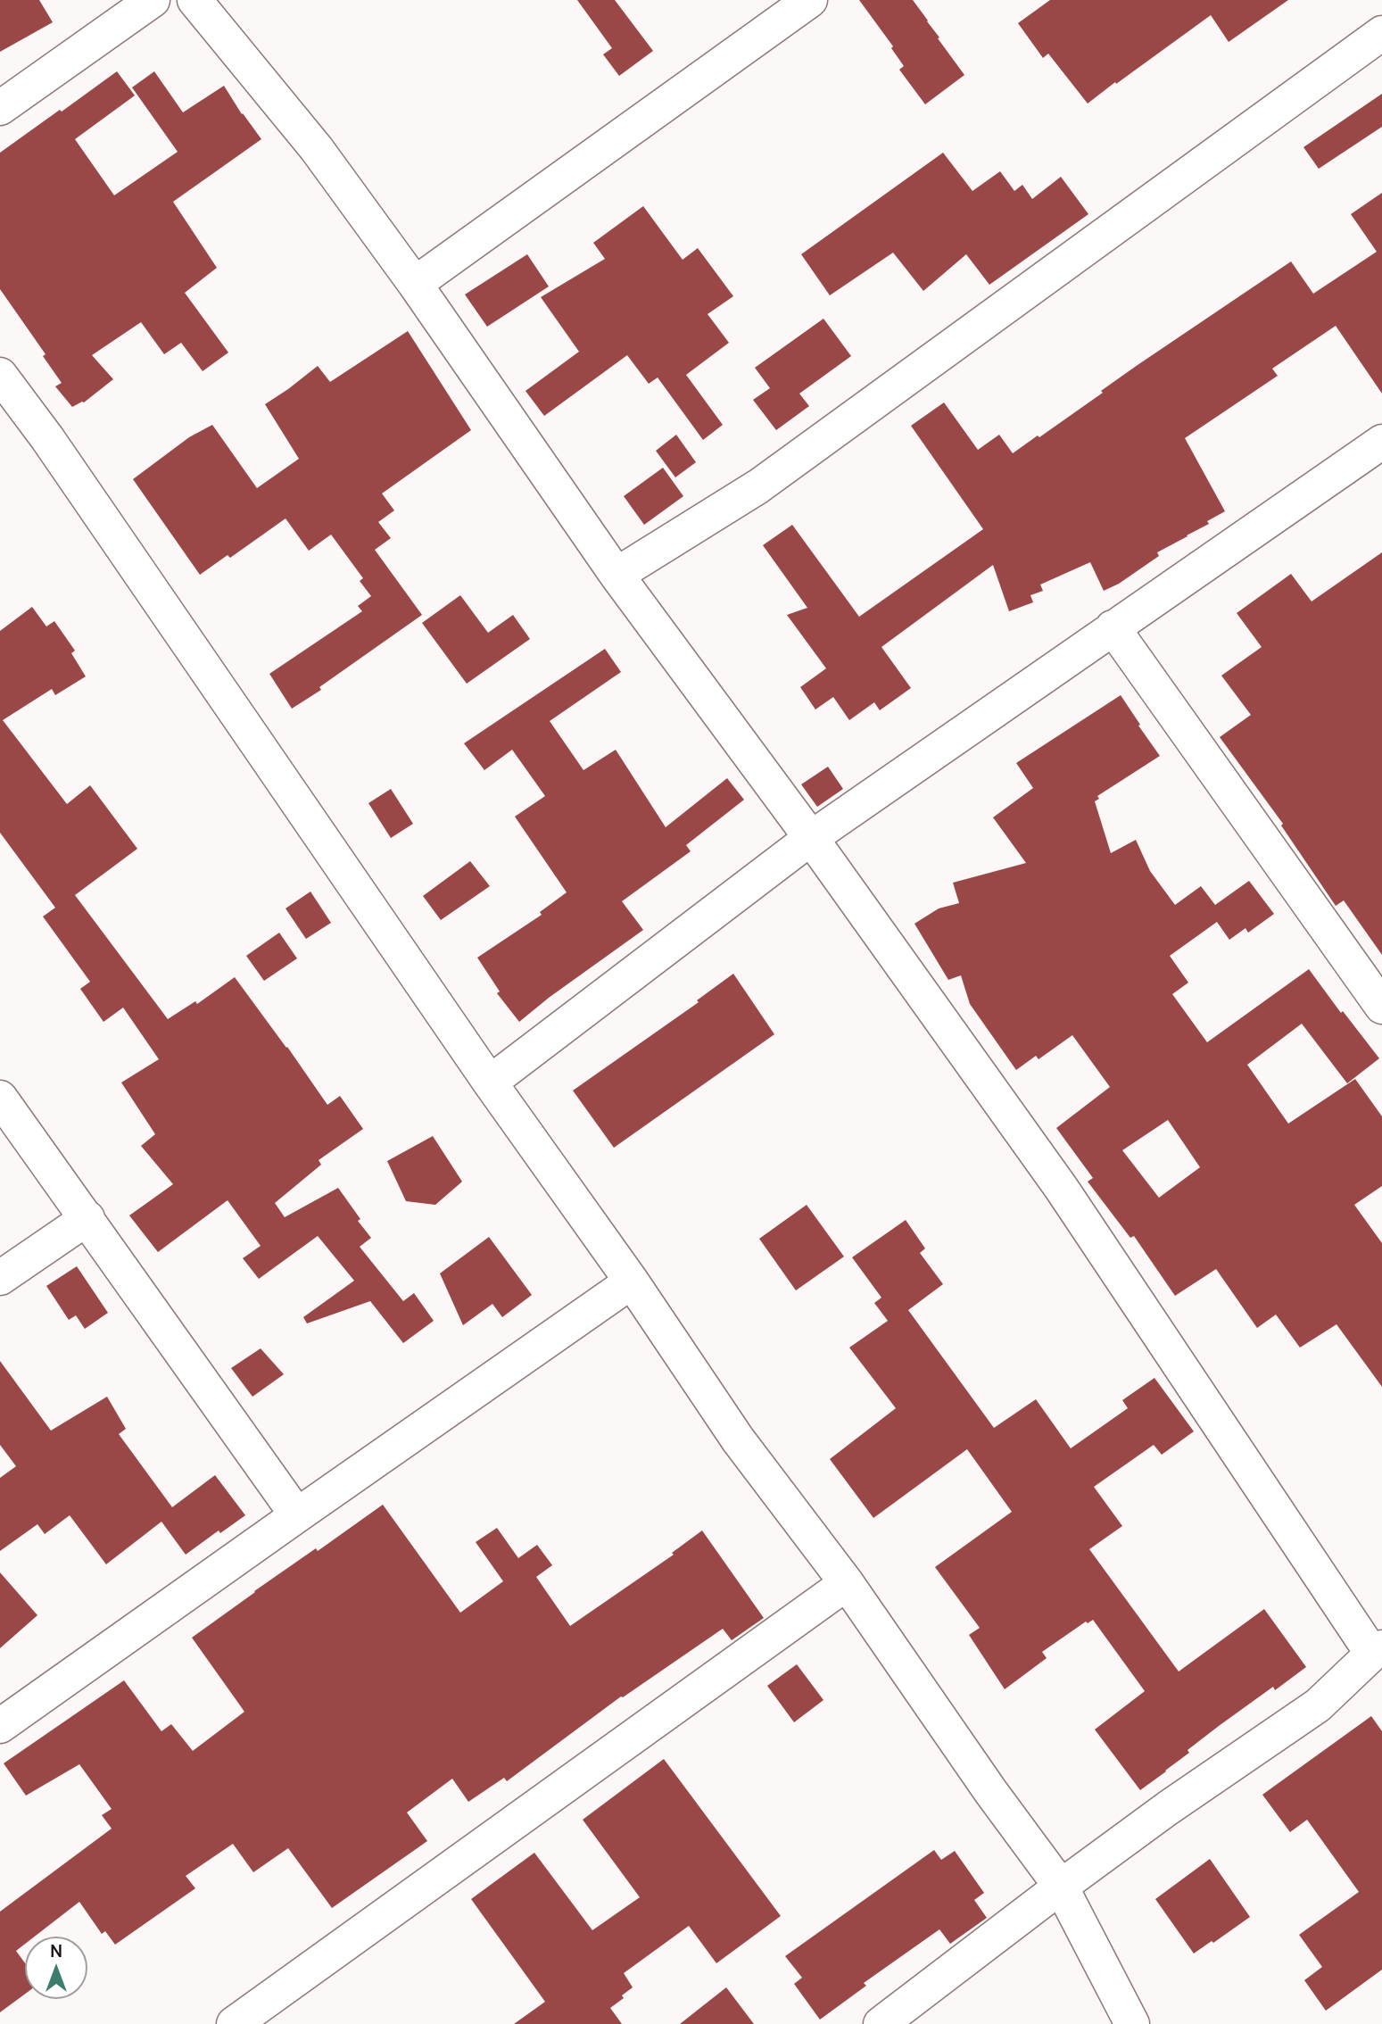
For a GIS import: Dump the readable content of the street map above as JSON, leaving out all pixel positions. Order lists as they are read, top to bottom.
{
  "north": "top"
}
